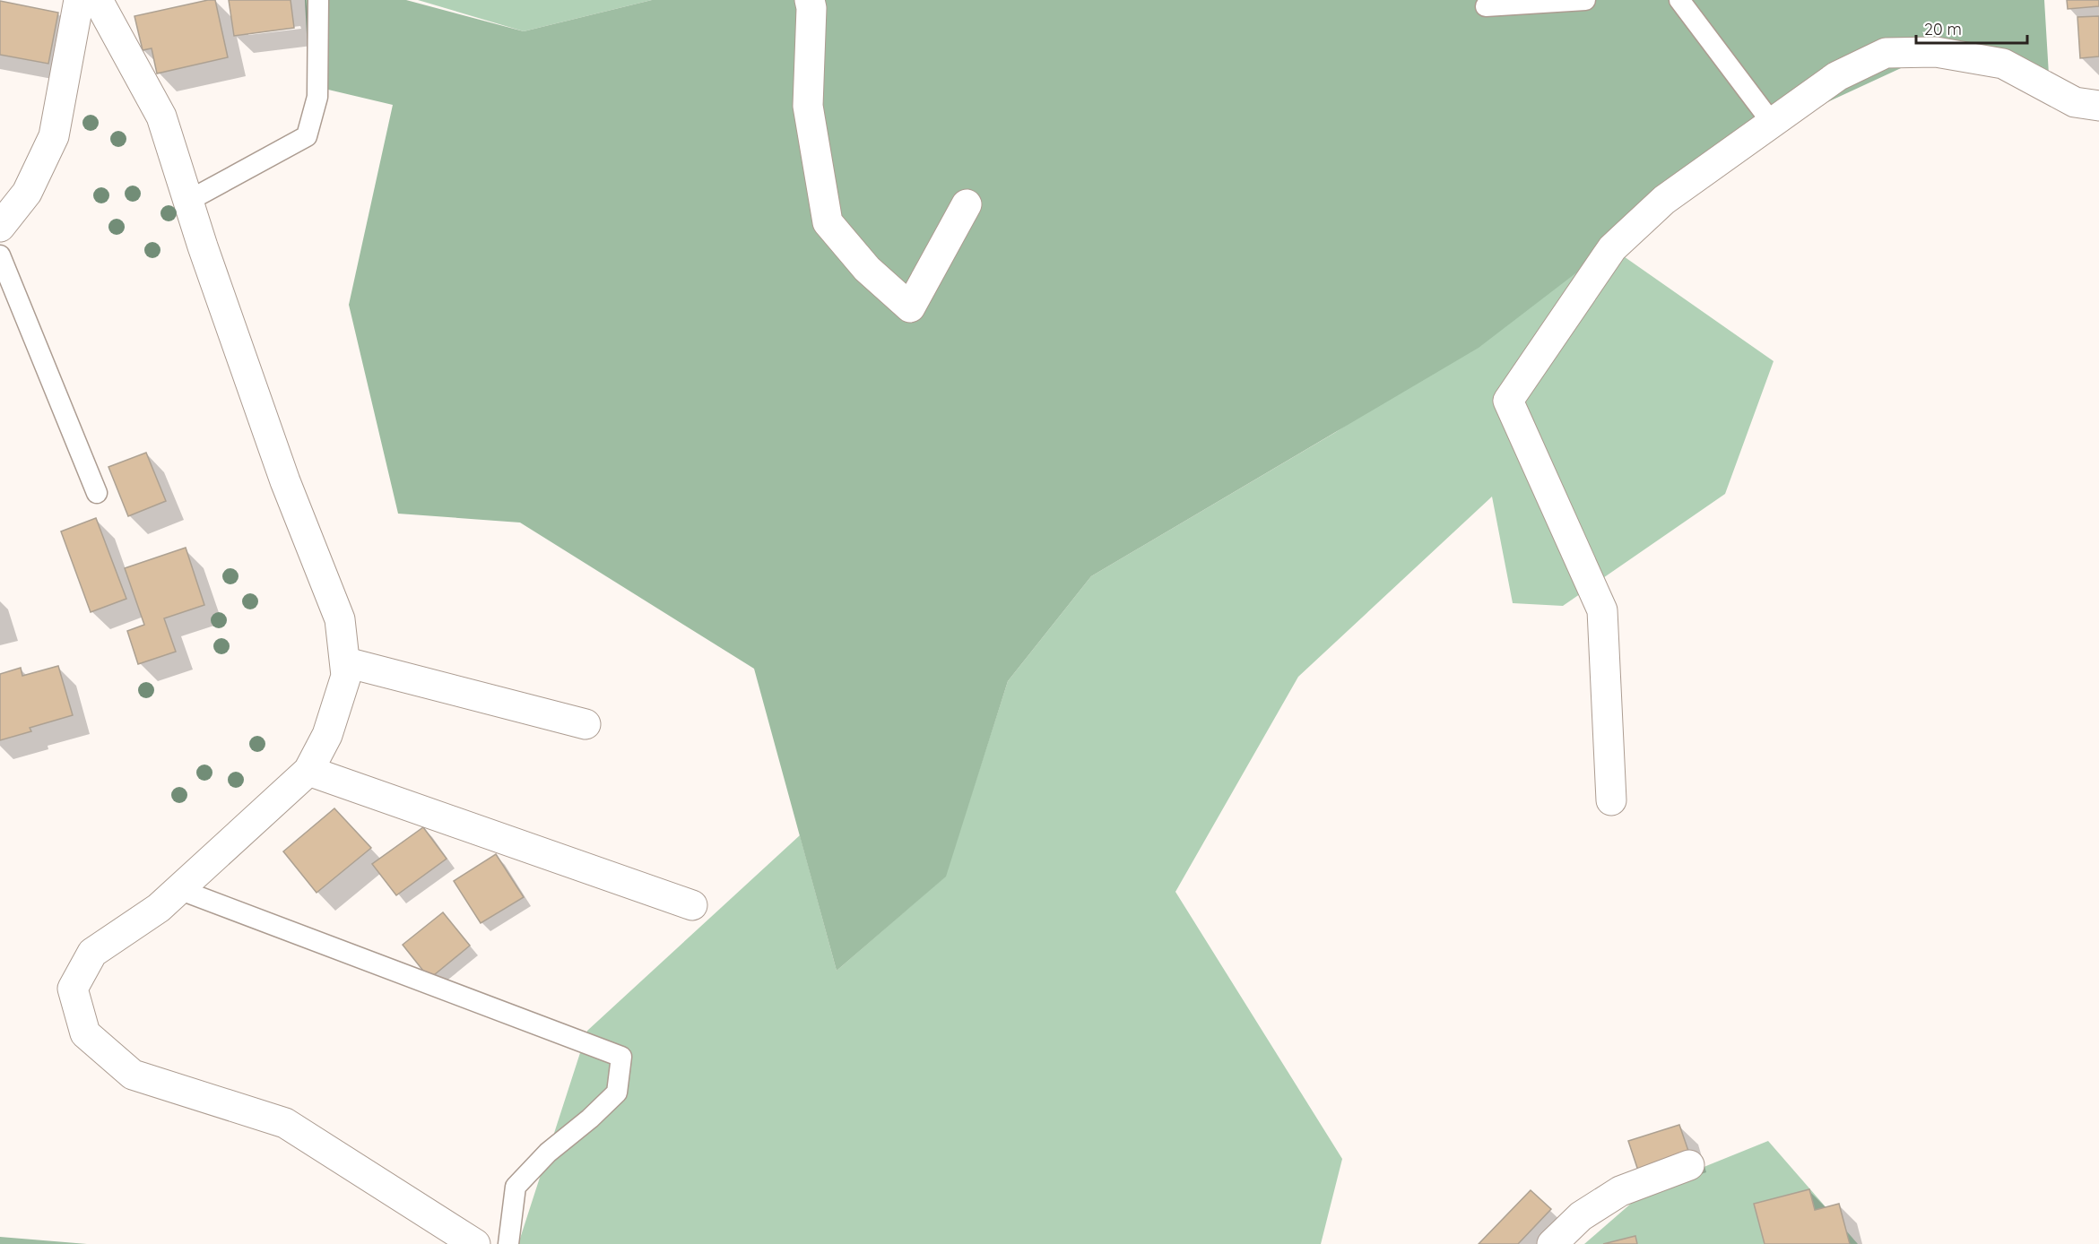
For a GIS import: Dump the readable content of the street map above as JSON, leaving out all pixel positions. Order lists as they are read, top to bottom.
{
  "scale_bar": "20 m"
}
